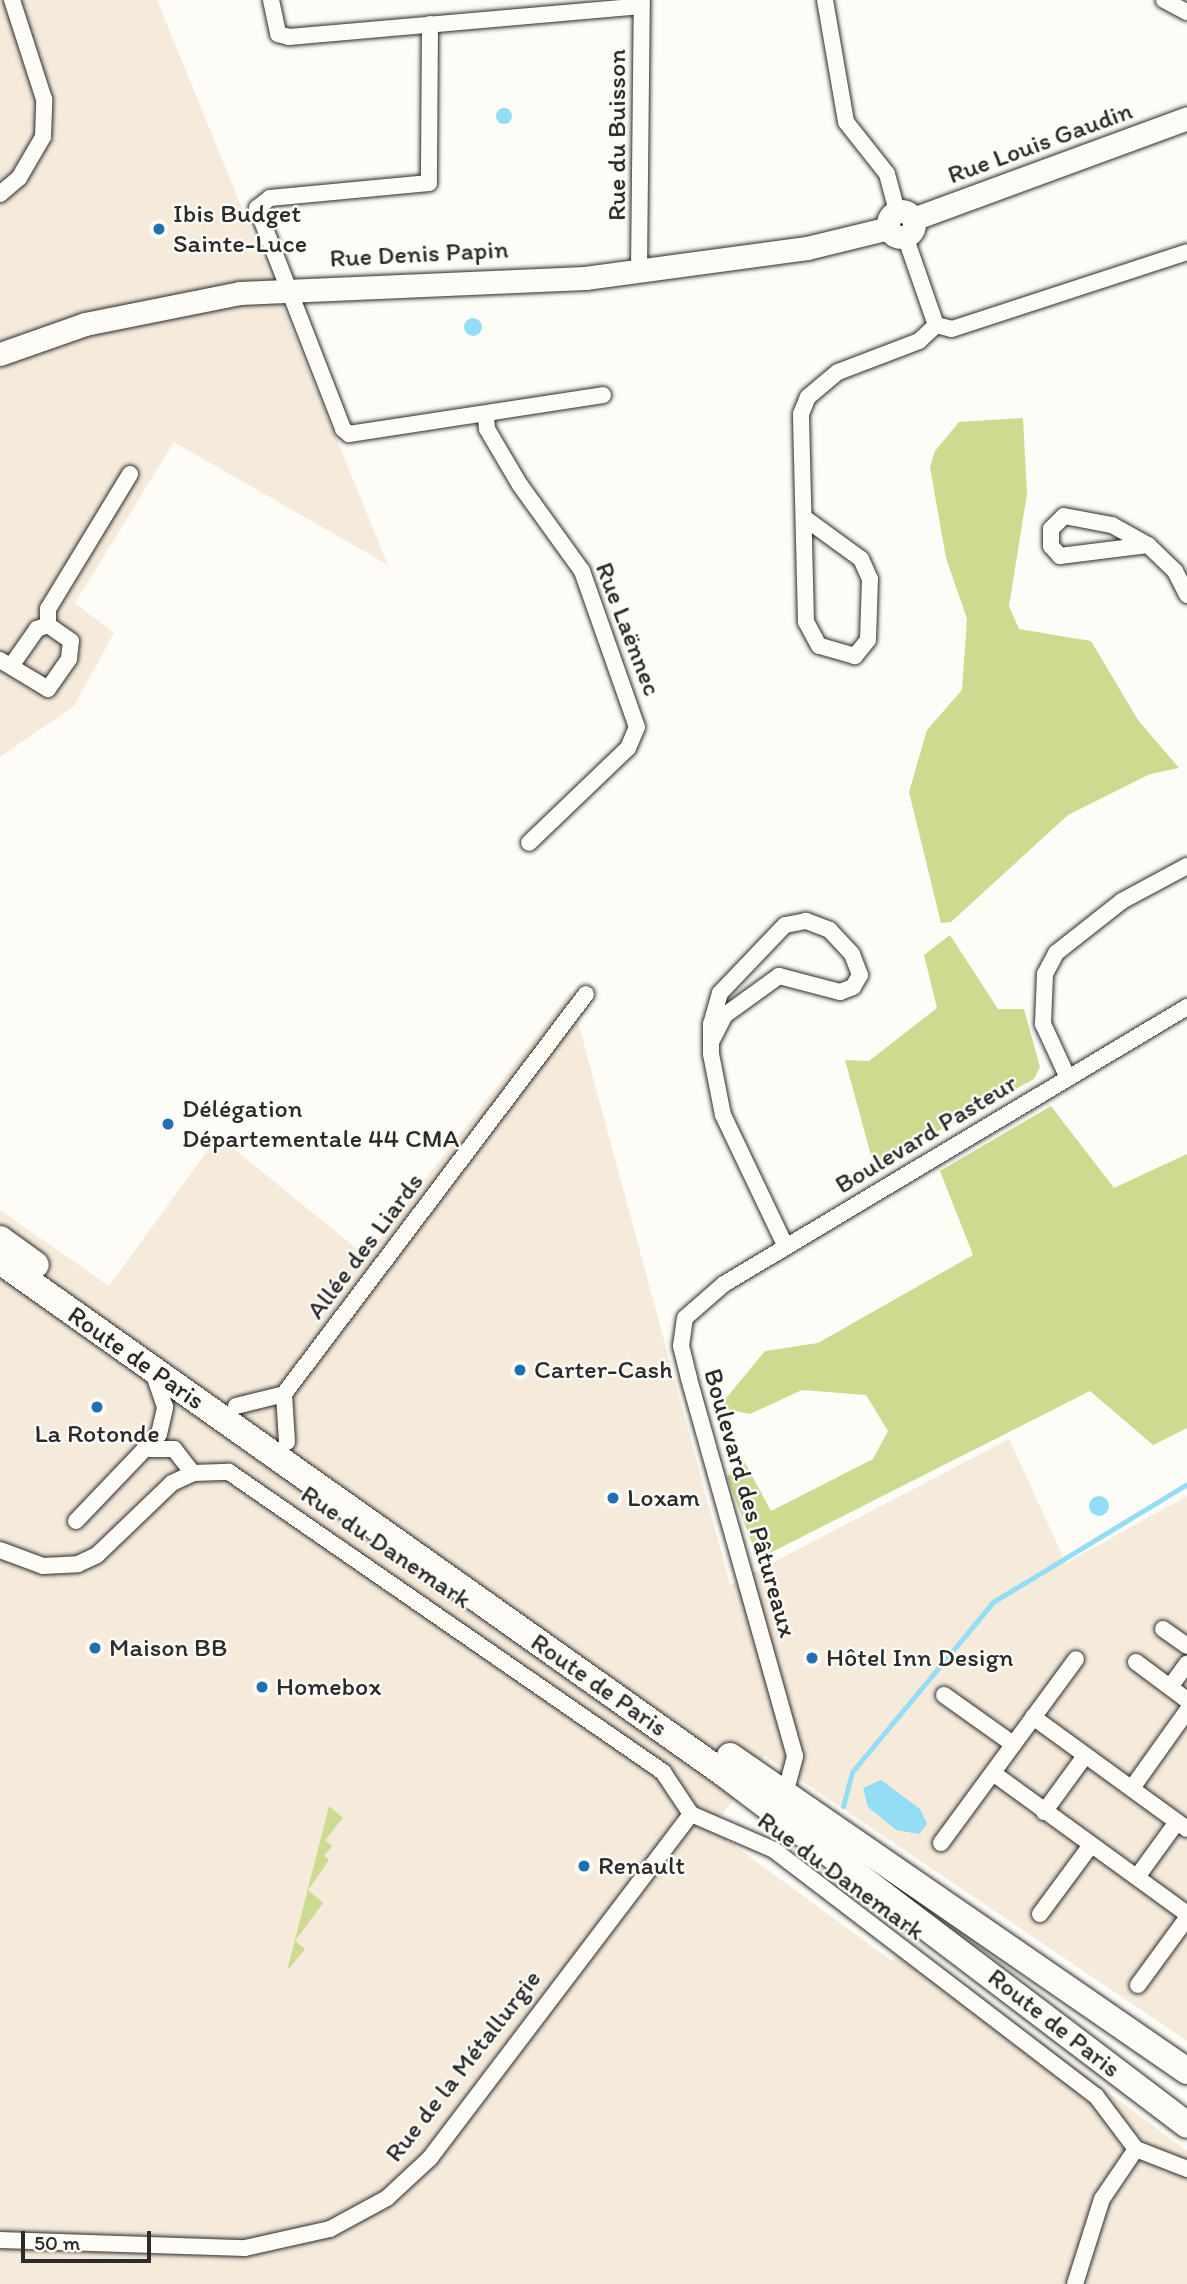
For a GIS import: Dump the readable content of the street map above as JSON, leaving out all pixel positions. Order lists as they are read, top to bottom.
{
  "streets": {
    "main road": ["Route de Paris"],
    "street": [
      "Rue du Buisson",
      "Rue Louis Gaudin",
      "Rue Denis Papin",
      "Rue Laënnec",
      "Boulevard Pasteur",
      "Allée des Liards",
      "Boulevard des Pâtureaux",
      "Rue du Danemark",
      "Rue de la Métallurgie"
    ]
  },
  "crossings": [
    ["Rue du Buisson", "Rue Louis Gaudin"],
    ["Rue du Buisson", "Rue Denis Papin"],
    ["Rue Louis Gaudin", "Rue Denis Papin"],
    ["Boulevard Pasteur", "Boulevard des Pâtureaux"],
    ["Route de Paris", "Boulevard des Pâtureaux"],
    ["Rue du Danemark", "Rue de la Métallurgie"]
  ],
  "places": [
    "Ibis Budget Sainte-Luce",
    "Délégation Départementale 44 CMA",
    "Carter-Cash",
    "La Rotonde",
    "Loxam",
    "Maison BB",
    "Hôtel Inn Design",
    "Homebox",
    "Renault"
  ],
  "scale_bar": "50 m"
}
